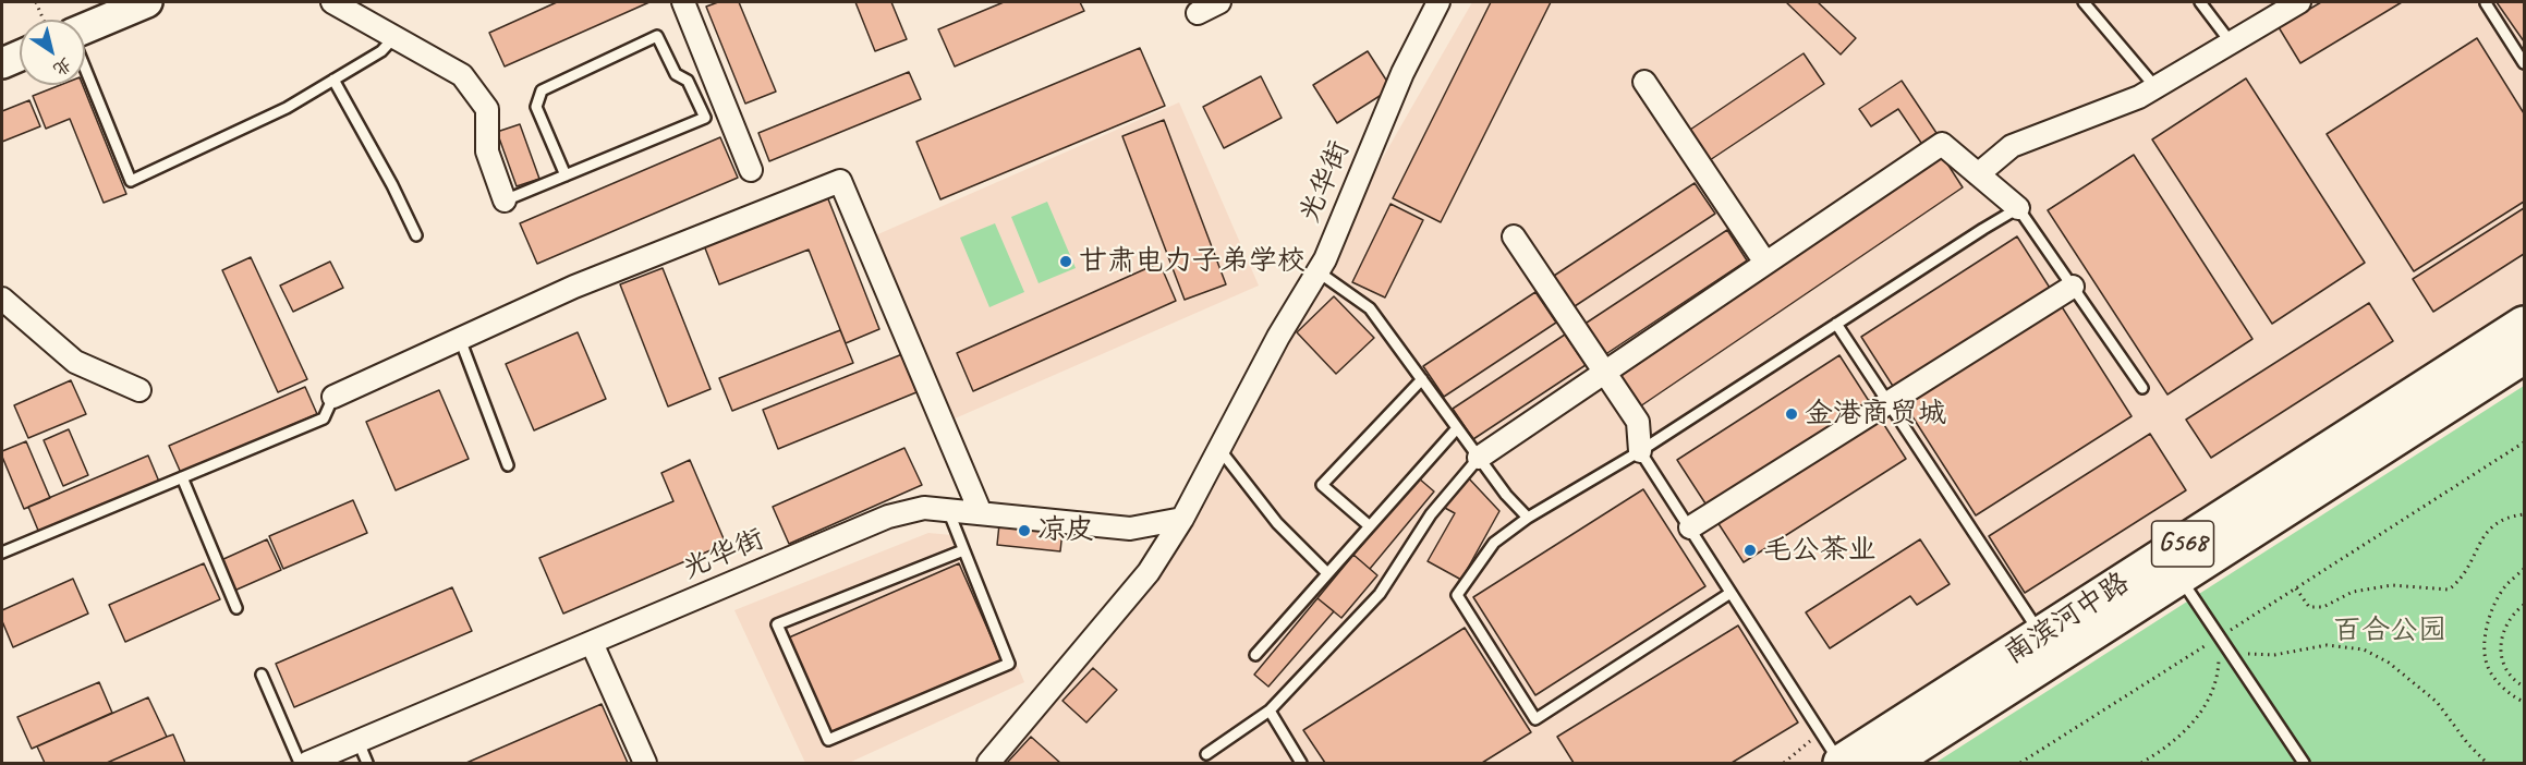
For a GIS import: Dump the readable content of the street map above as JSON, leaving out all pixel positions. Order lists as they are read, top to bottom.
{
  "streets": {
    "highway": ["G568", "南滨河中路"],
    "street": ["光华街"]
  },
  "parks": ["百合公园"],
  "places": [
    "甘肃电力子弟学校",
    "金港商贸城",
    "凉皮",
    "毛公茶业"
  ],
  "north": "bottom right"
}
